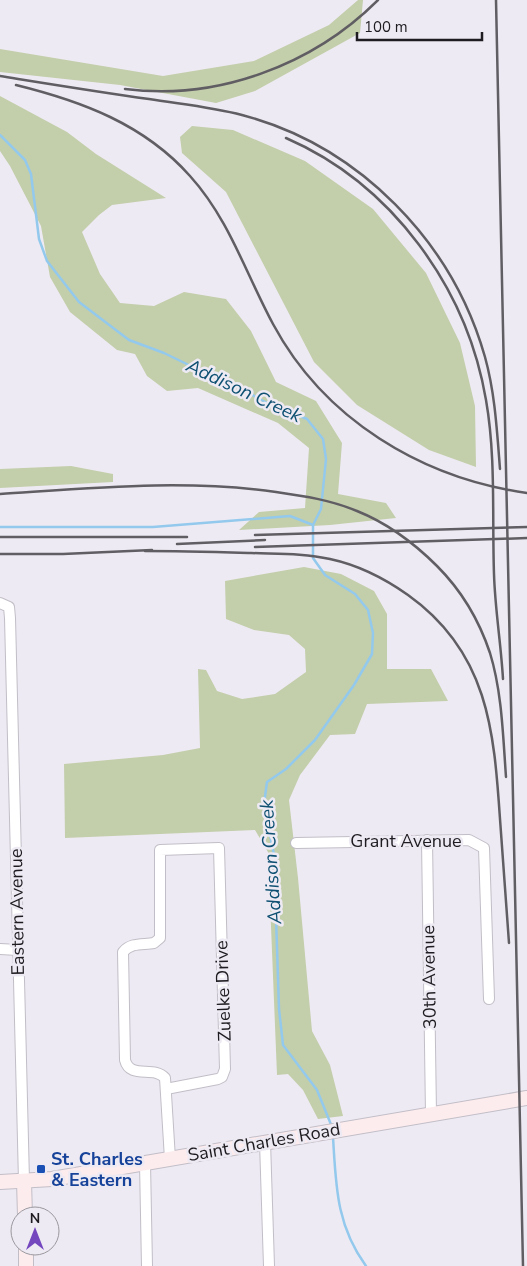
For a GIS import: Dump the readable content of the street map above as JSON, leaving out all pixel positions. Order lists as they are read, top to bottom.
{
  "streets": {
    "main road": ["Eastern Avenue", "Saint Charles Road"],
    "street": ["Grant Avenue", "30th Avenue", "Zuelke Drive"]
  },
  "crossings": [
    ["Grant Avenue", "30th Avenue"],
    ["Eastern Avenue", "Saint Charles Road"],
    ["30th Avenue", "Saint Charles Road"]
  ],
  "water": ["Addison Creek"],
  "places": {
    "transit": ["St. Charles & Eastern"]
  },
  "scale_bar": "100 m",
  "north": "top"
}
